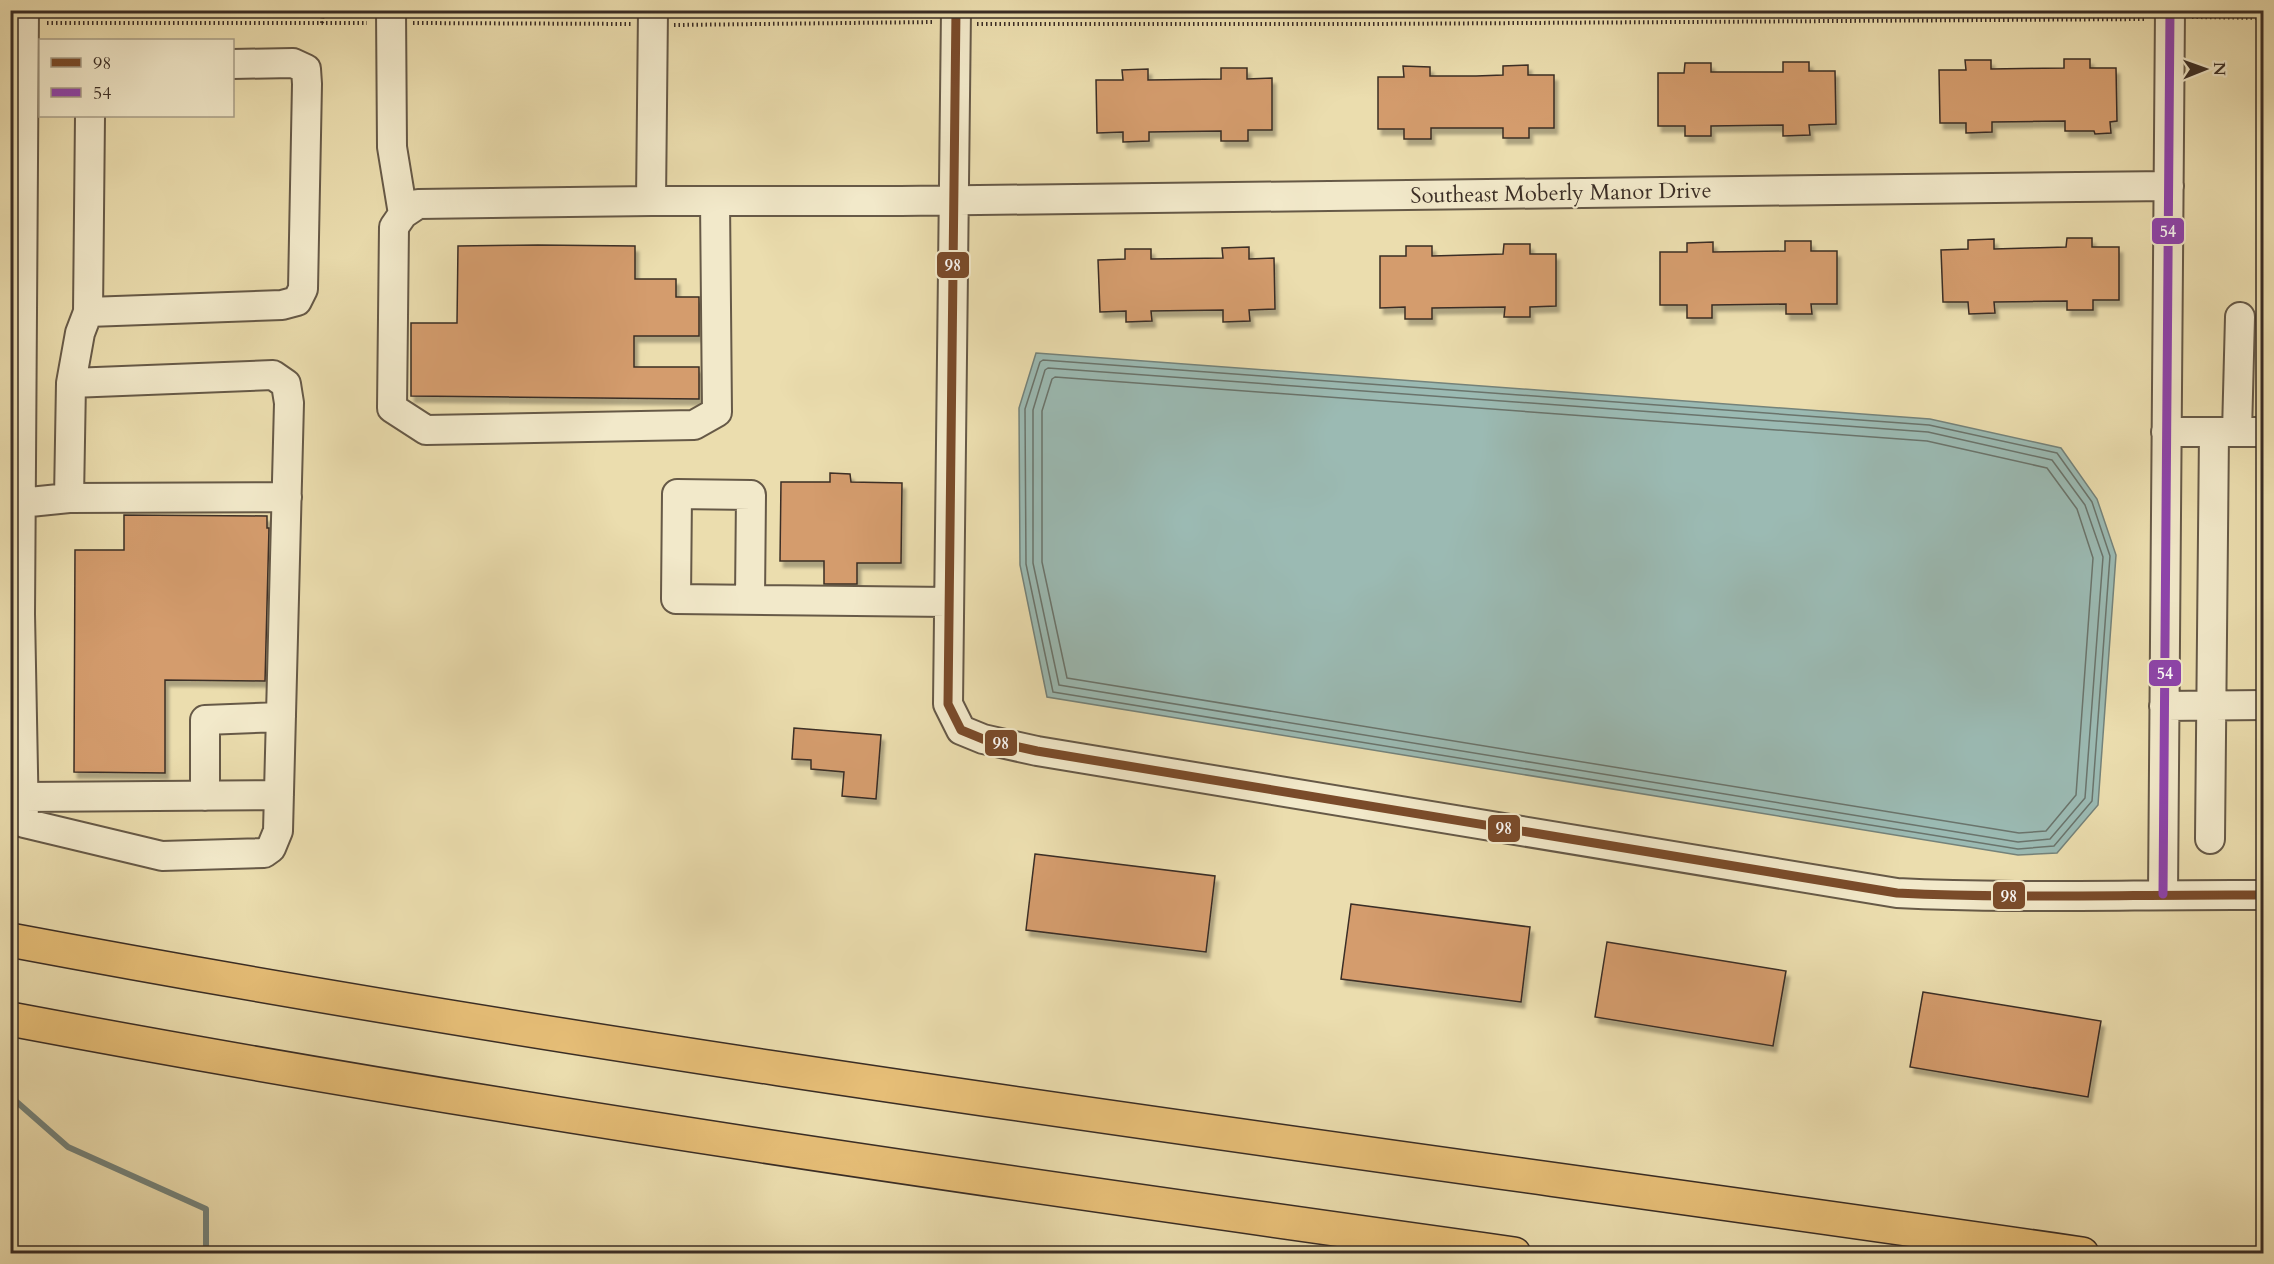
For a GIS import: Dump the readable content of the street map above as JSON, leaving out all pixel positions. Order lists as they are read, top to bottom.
{
  "streets": {
    "street": ["Southeast Moberly Manor Drive"]
  },
  "lines": ["transit line 98", "transit line 54"],
  "legend": ["98", "54"],
  "north": "right"
}
